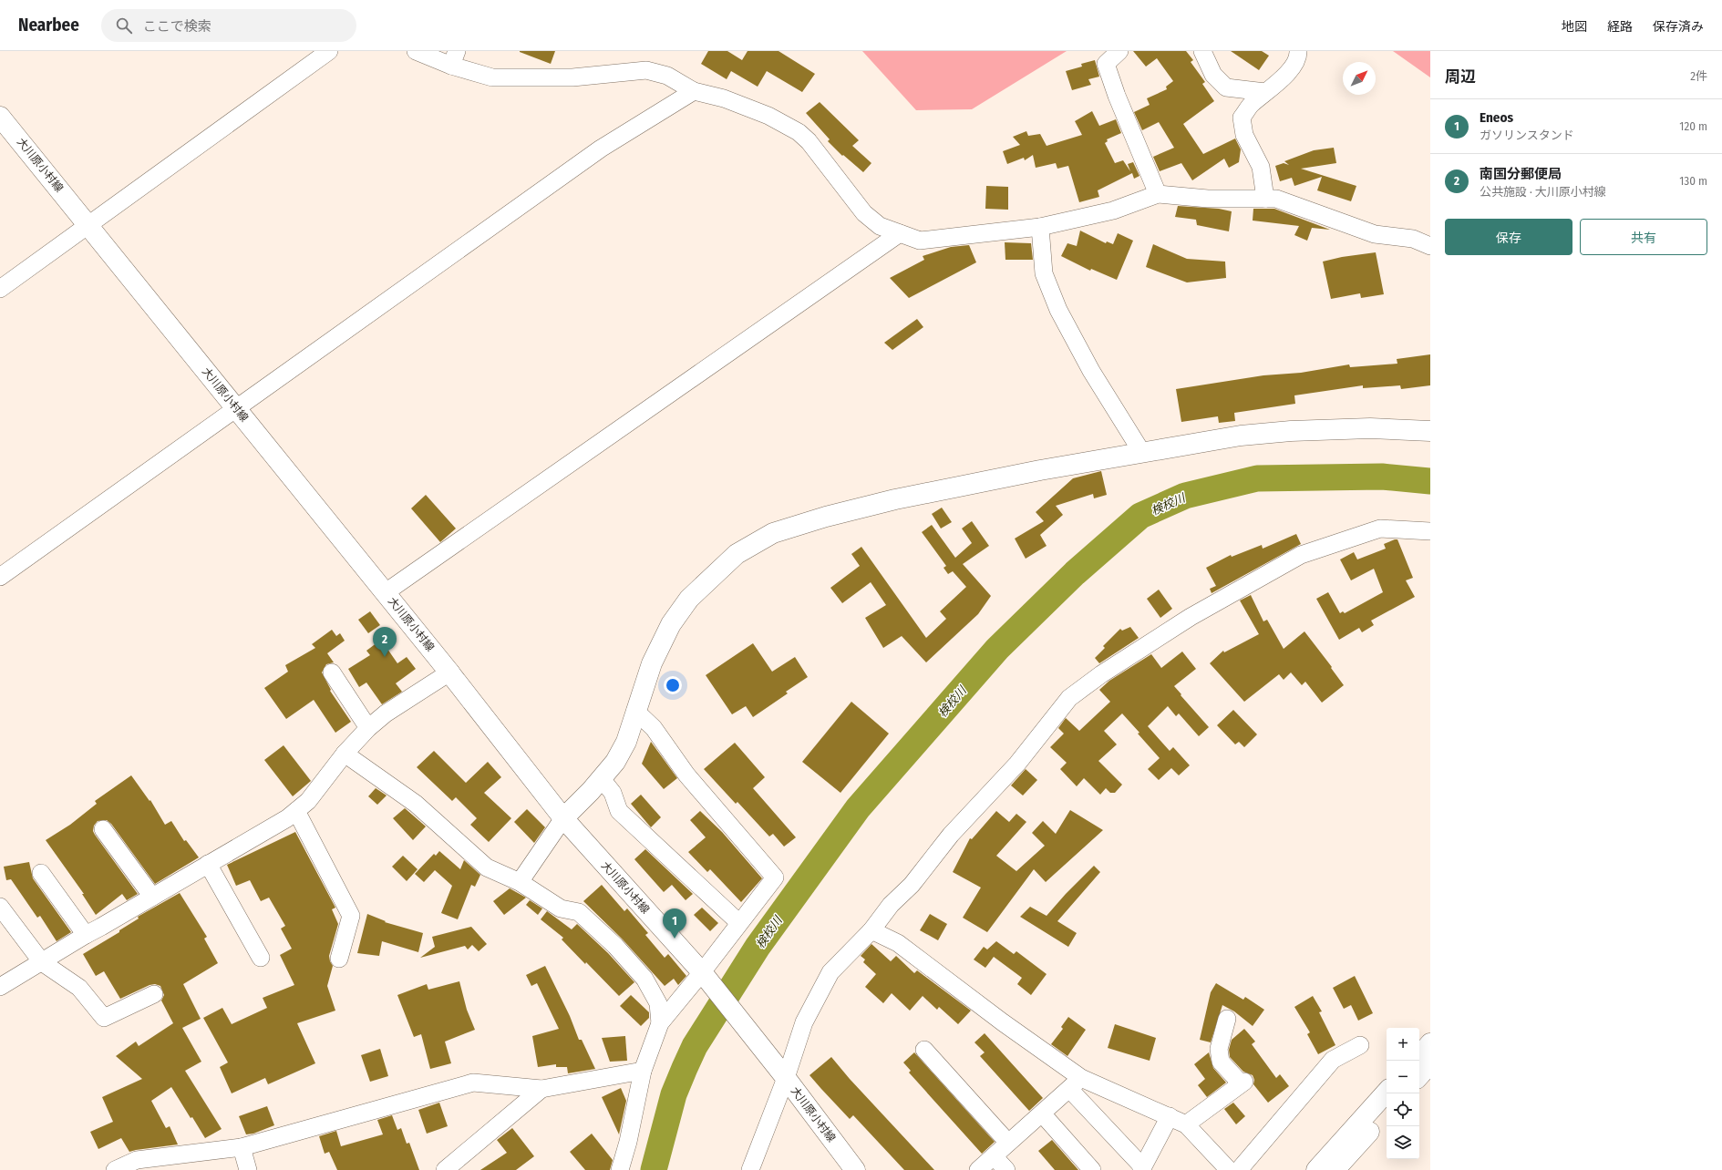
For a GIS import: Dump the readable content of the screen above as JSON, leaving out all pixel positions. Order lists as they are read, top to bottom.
{
  "streets": {
    "main road": ["大川原小村線"]
  },
  "water": ["検校川"],
  "north": "top right",
  "page": {
    "header": "Nearbee",
    "search": "ここで検索",
    "nav": ["地図", "経路", "保存済み"],
    "heading": ["周辺", "2件"],
    "list": [
      {
        "mark": "1",
        "name": "Eneos",
        "note": "ガソリンスタンド",
        "value": "120 m"
      },
      {
        "mark": "2",
        "name": "南国分郵便局",
        "note": "公共施設 · 大川原小村線",
        "value": "130 m"
      }
    ],
    "buttons": ["保存", "共有"],
    "pins": ["2", "1"],
    "map_buttons": ["+", "−"]
  }
}
